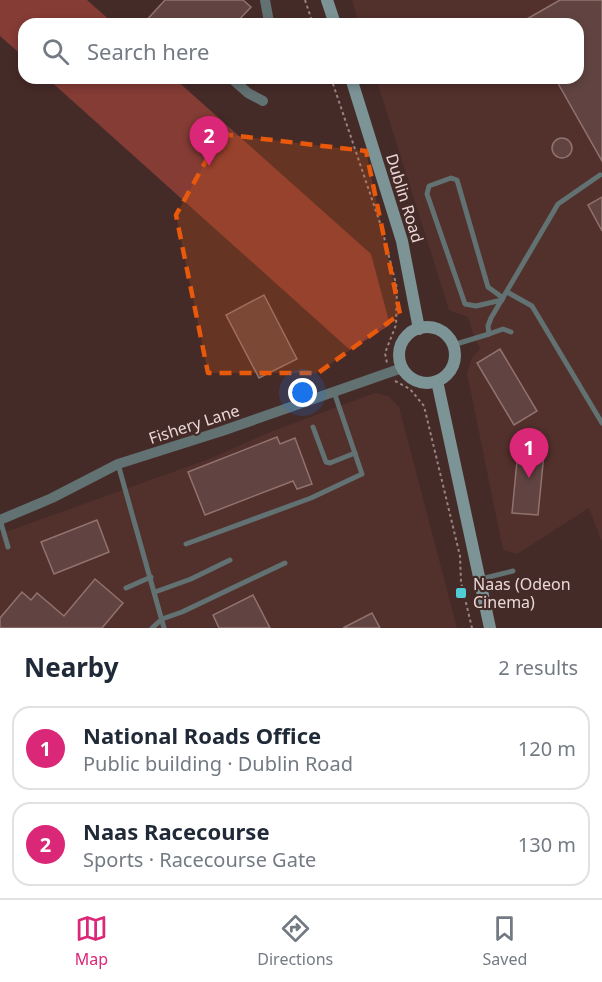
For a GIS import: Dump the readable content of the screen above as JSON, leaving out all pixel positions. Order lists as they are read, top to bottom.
{
  "streets": {
    "main road": ["Dublin Road"],
    "street": ["Fishery Lane"]
  },
  "crossings": [
    ["Dublin Road", "Fishery Lane"]
  ],
  "places": {
    "transit": ["Naas (Odeon Cinema)"]
  },
  "page": {
    "search": "Search here",
    "pins": ["2", "1"],
    "heading": ["Nearby", "2 results"],
    "list": [
      {
        "mark": "1",
        "name": "National Roads Office",
        "note": "Public building · Dublin Road",
        "value": "120 m"
      },
      {
        "mark": "2",
        "name": "Naas Racecourse",
        "note": "Sports · Racecourse Gate",
        "value": "130 m"
      }
    ],
    "nav": ["Map", "Directions", "Saved"]
  }
}
